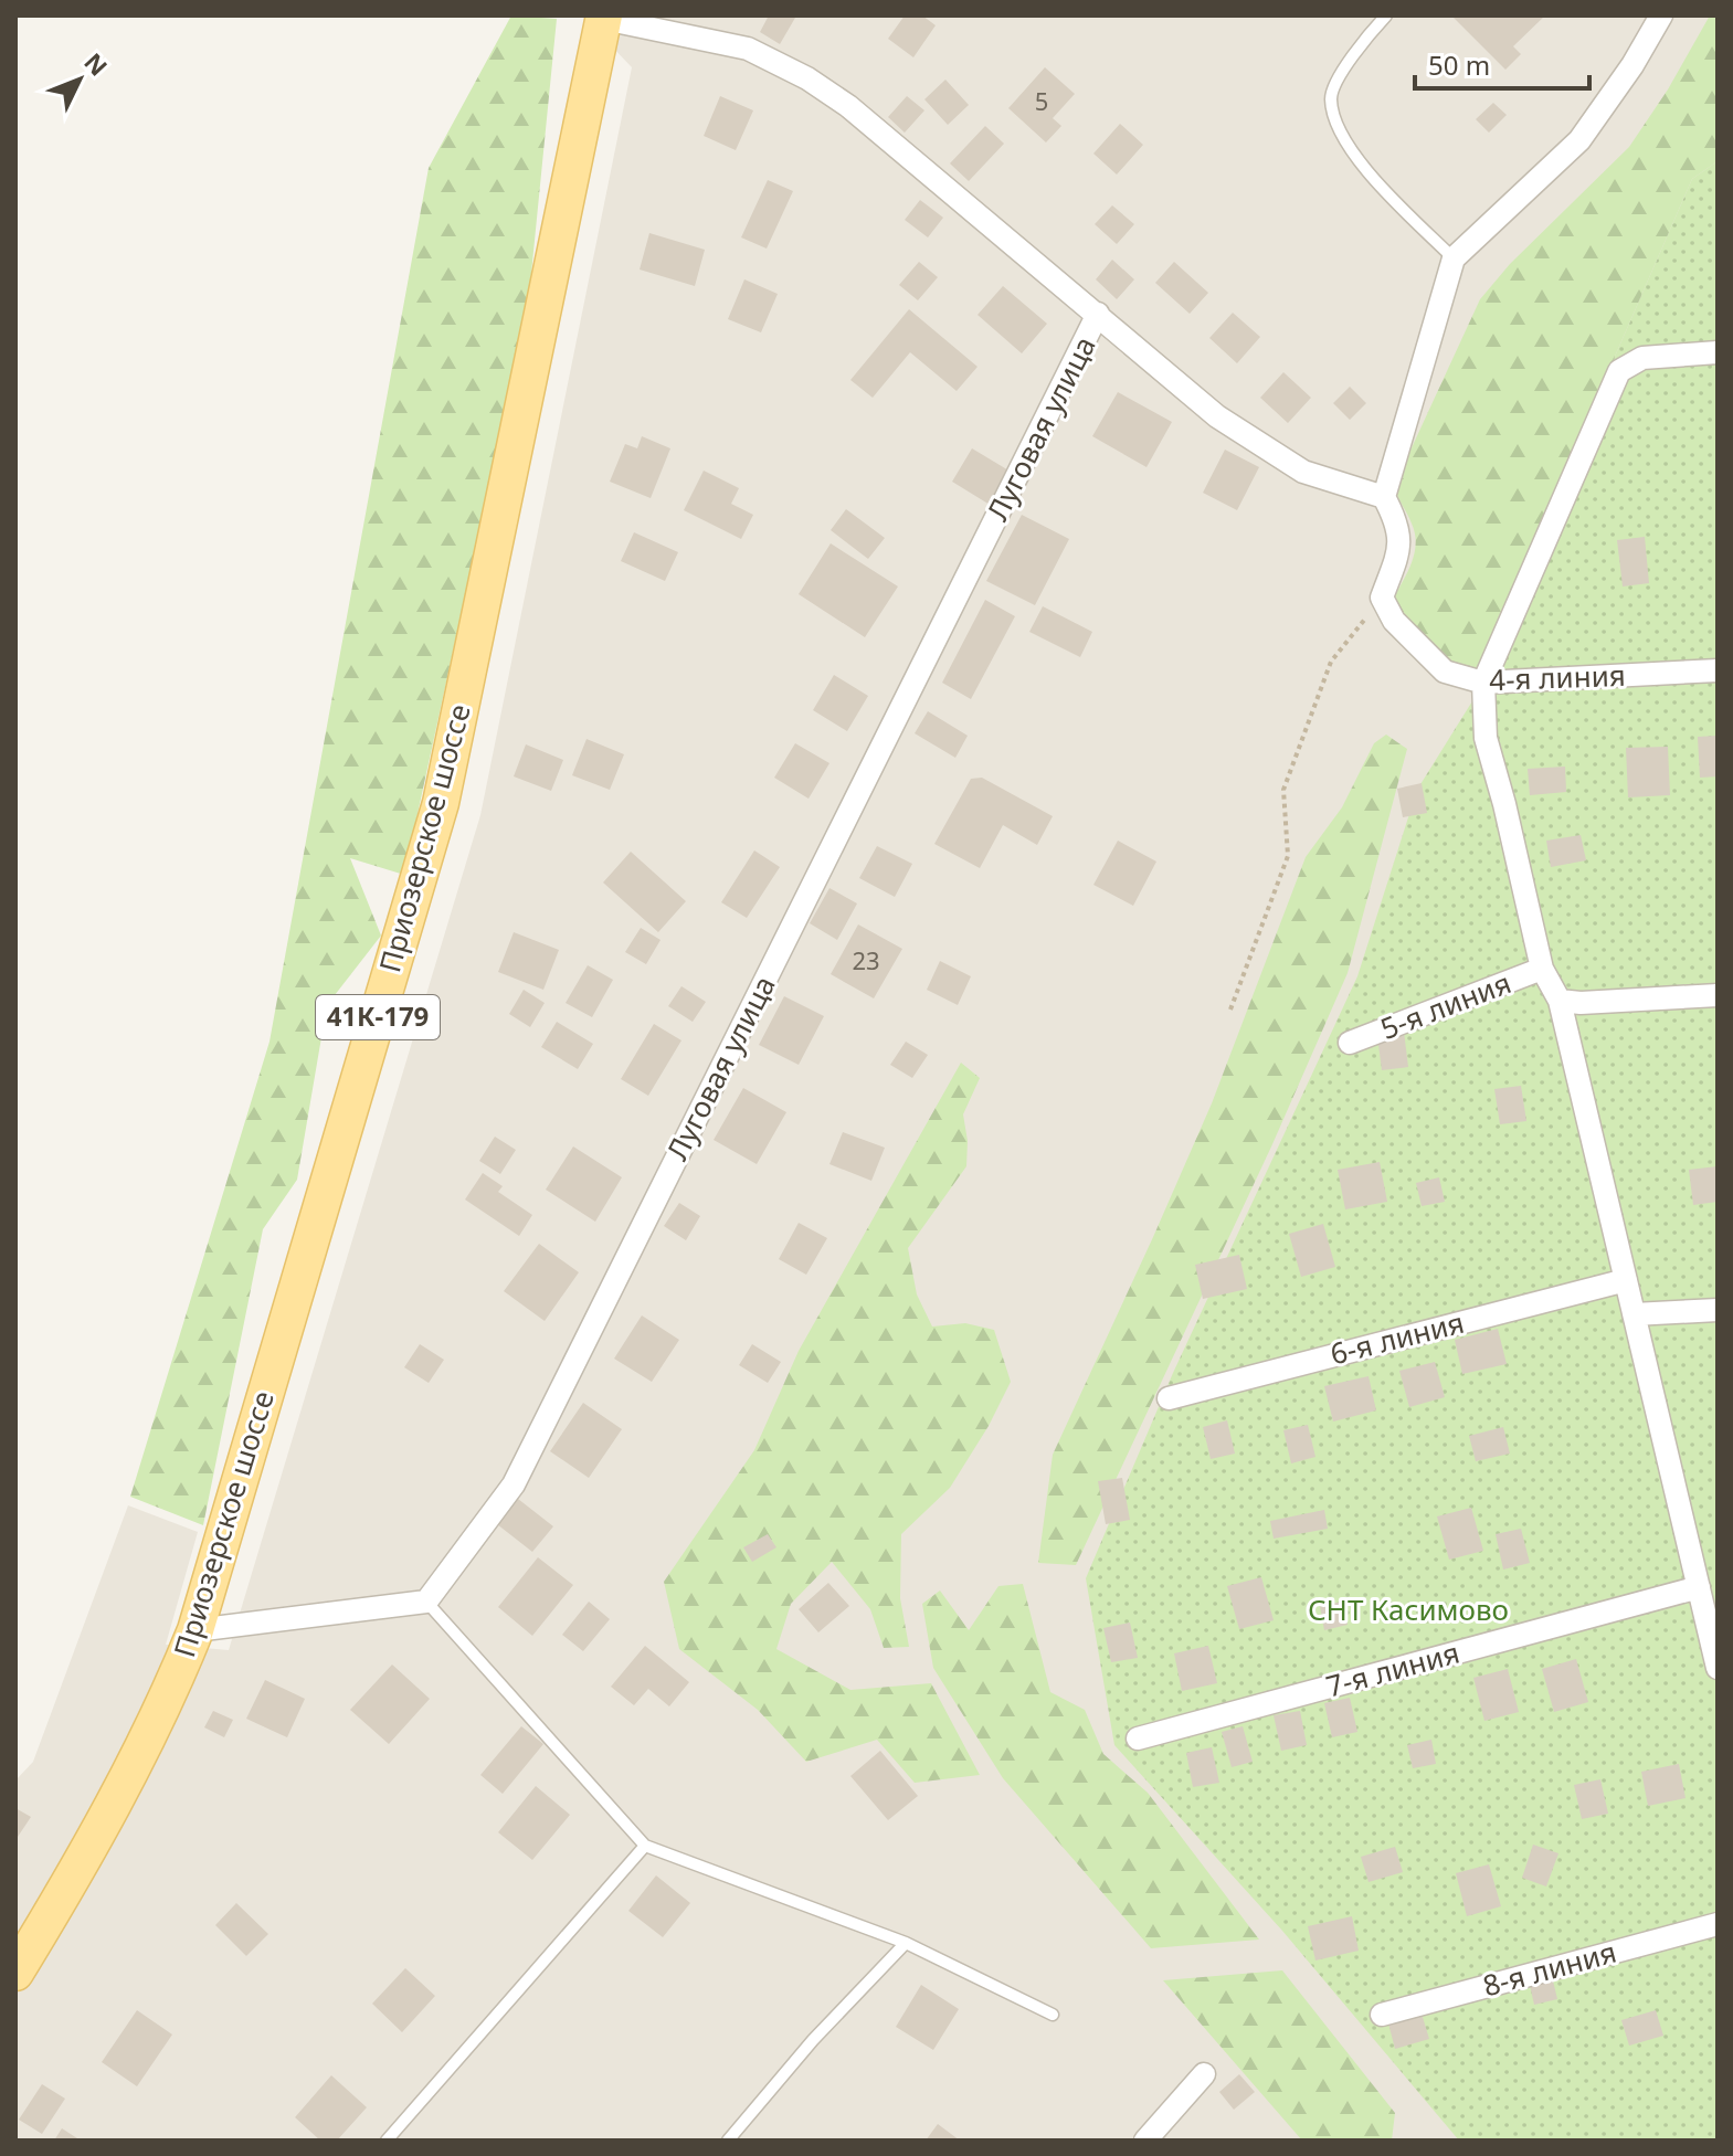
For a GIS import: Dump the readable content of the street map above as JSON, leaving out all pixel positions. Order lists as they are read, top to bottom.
{
  "streets": {
    "main road": ["Приозерское шоссе", "41К-179"],
    "street": [
      "Луговая улица",
      "4-я линия",
      "5-я линия",
      "6-я линия",
      "7-я линия",
      "8-я линия"
    ]
  },
  "crossings": [
    ["Луговая улица", "Приозерское шоссе"]
  ],
  "parks": ["СНТ Касимово"],
  "house_numbers": ["5", "23"],
  "scale_bar": "50 m",
  "north": "top right"
}
